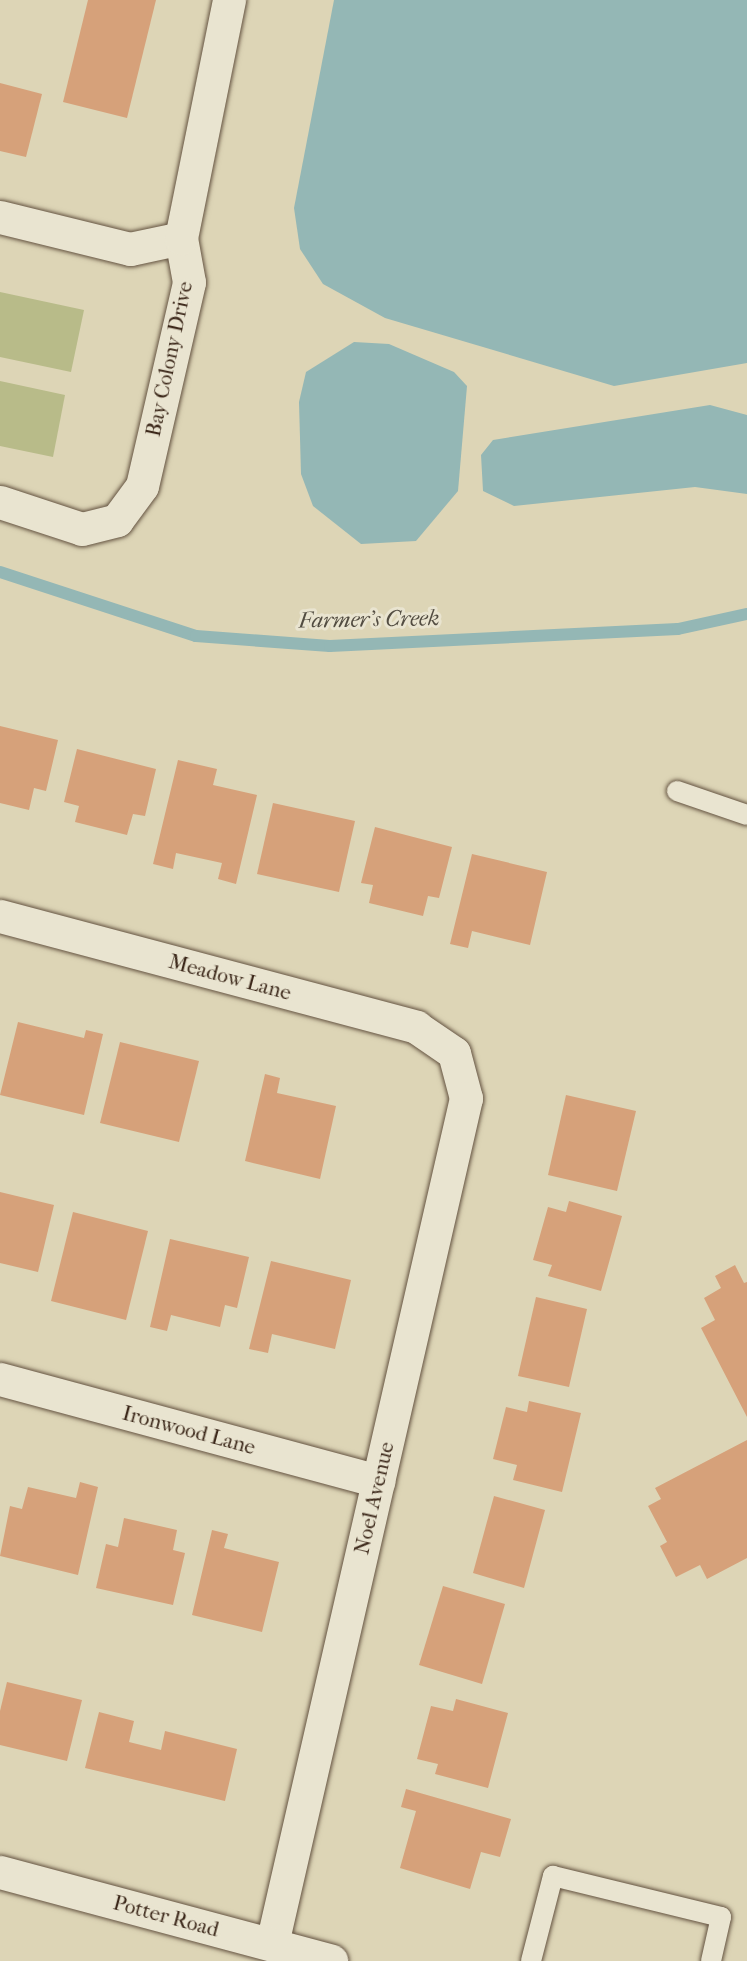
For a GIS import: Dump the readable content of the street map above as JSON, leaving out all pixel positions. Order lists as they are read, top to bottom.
{
  "streets": {
    "street": [
      "Bay Colony Drive",
      "Meadow Lane",
      "Ironwood Lane",
      "Noel Avenue",
      "Potter Road"
    ]
  },
  "crossings": [
    ["Meadow Lane", "Noel Avenue"],
    ["Ironwood Lane", "Noel Avenue"],
    ["Noel Avenue", "Potter Road"]
  ],
  "water": ["Farmer's Creek"]
}
